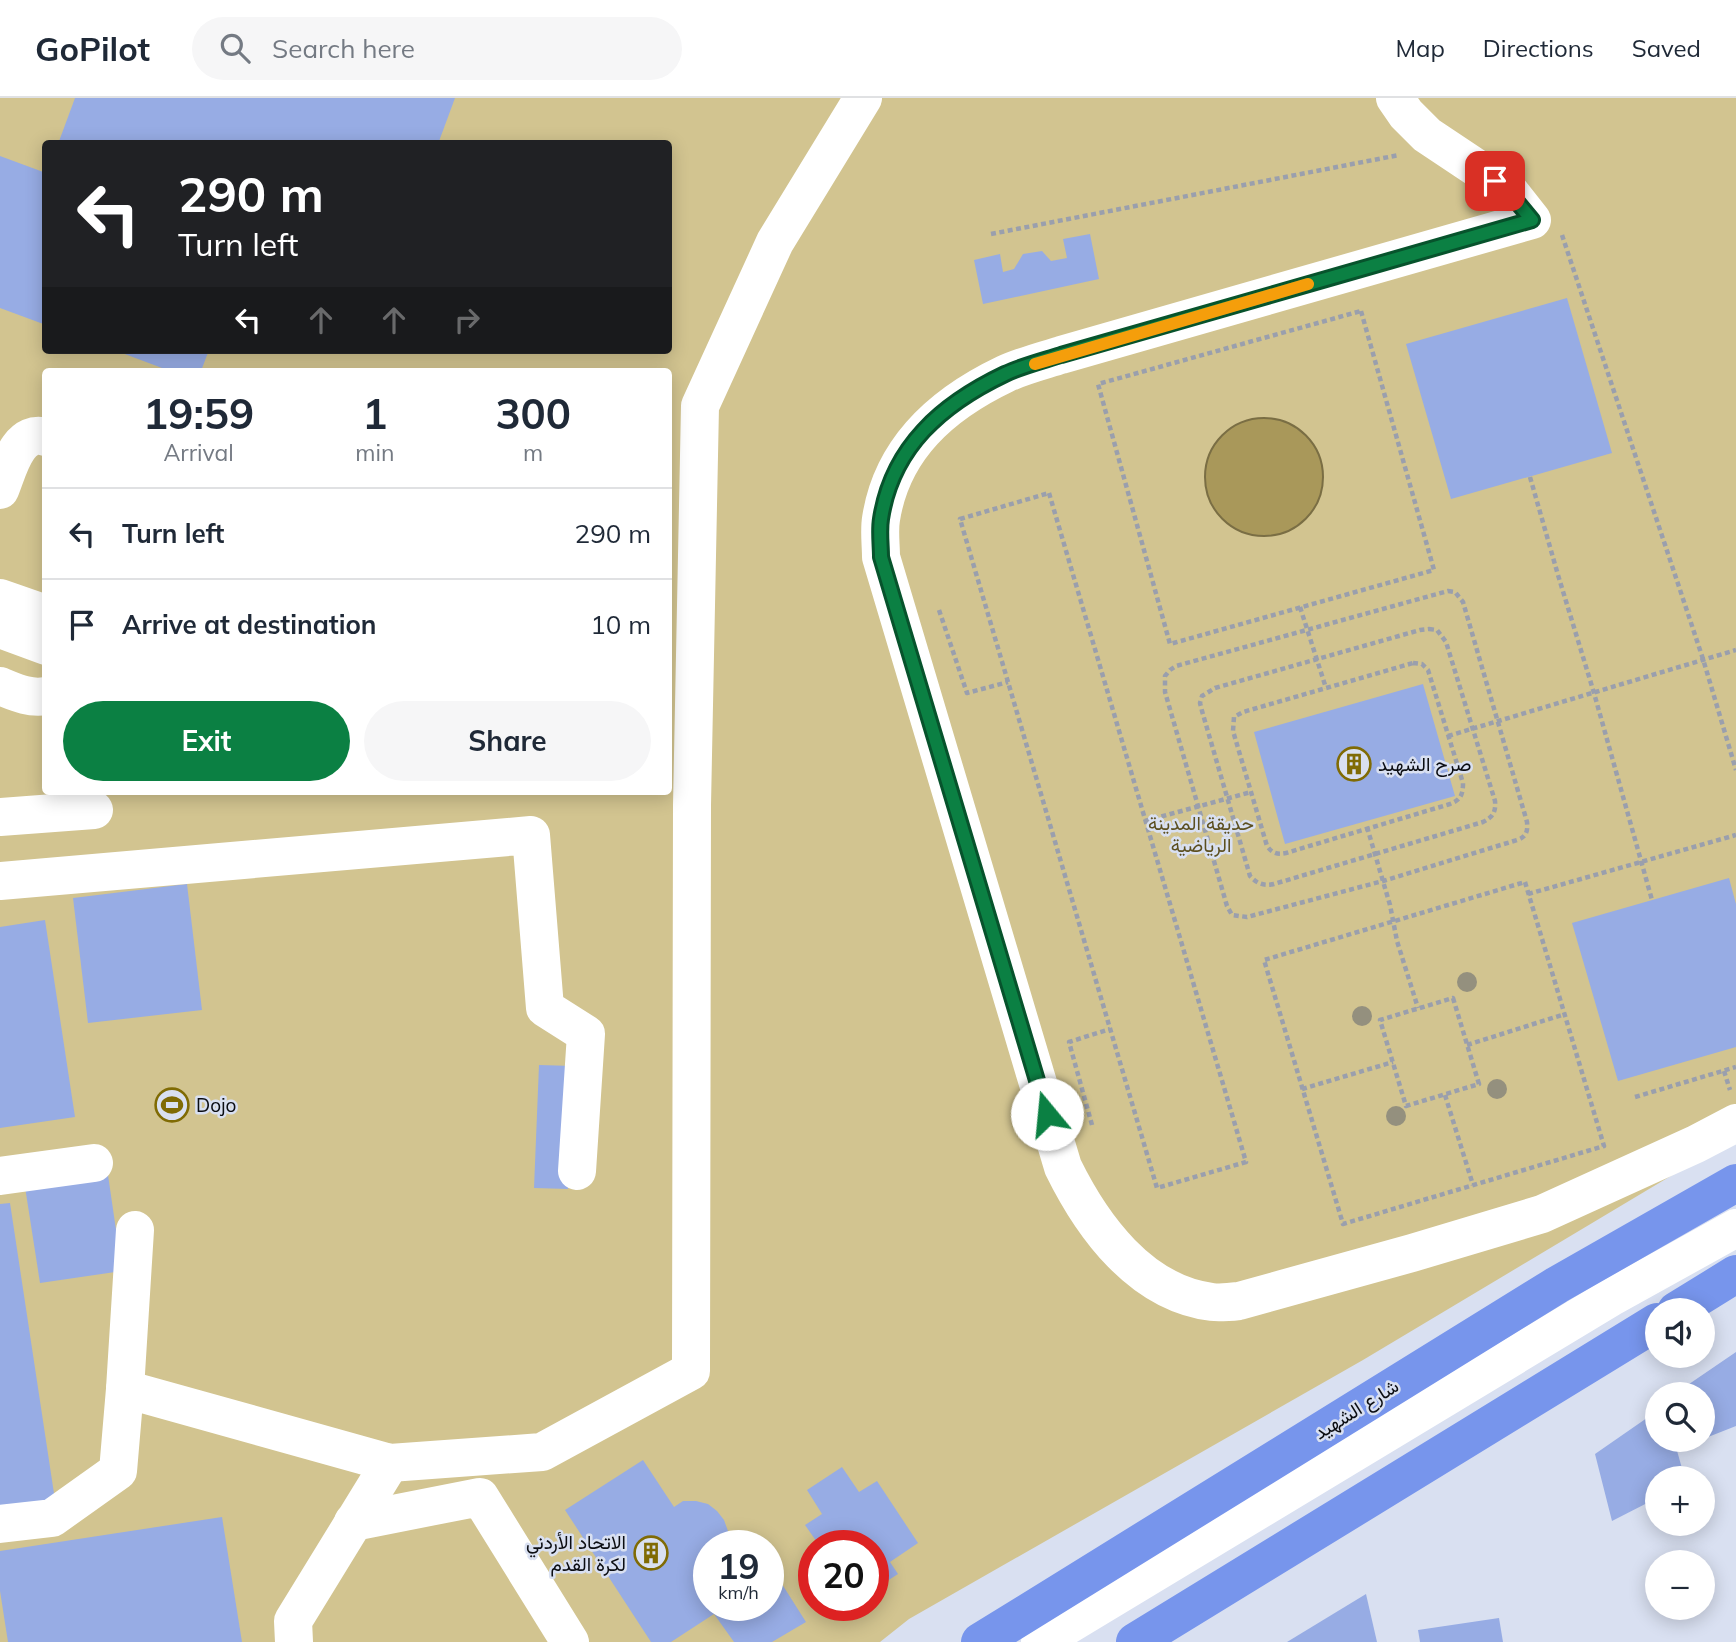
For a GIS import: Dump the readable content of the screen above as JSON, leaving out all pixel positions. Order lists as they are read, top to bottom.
{
  "streets": {
    "highway": ["شارع الشهيد"]
  },
  "parks": ["حديقة المدينة الرياضية"],
  "places": {
    "building": ["صرح الشهيد", "الاتحاد الأردني لكرة القدم"],
    "sports": ["Dojo"]
  },
  "page": {
    "header": "GoPilot",
    "search": "Search here",
    "nav": ["Map", "Directions", "Saved"],
    "turn": ["290 m", "Turn left"],
    "eta": [
      "19:59",
      "Arrival",
      "1",
      "min",
      "300",
      "m"
    ],
    "list": [
      {
        "name": "Turn left",
        "value": "290 m"
      },
      {
        "name": "Arrive at destination",
        "value": "10 m"
      }
    ],
    "buttons": ["Exit", "Share"],
    "map_buttons": ["+", "−"],
    "speed": "19 km/h",
    "limit": "20"
  }
}
